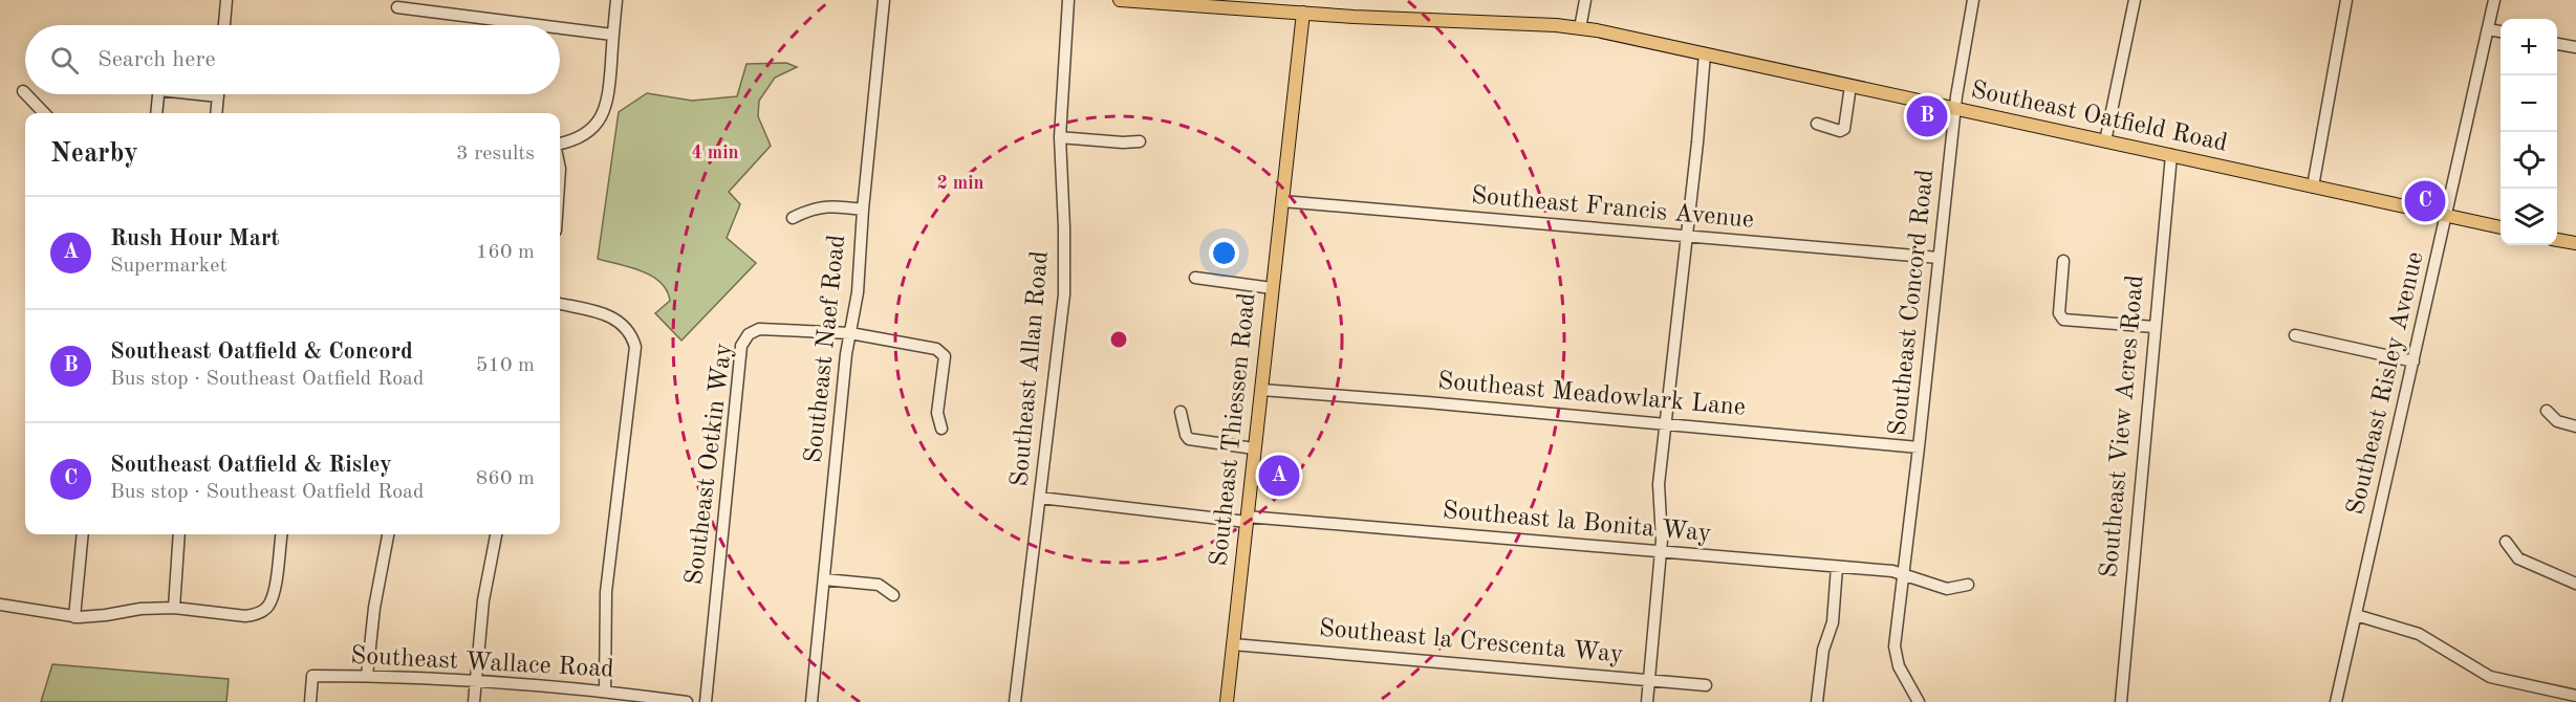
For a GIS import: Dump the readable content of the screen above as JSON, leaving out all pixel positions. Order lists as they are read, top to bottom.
{
  "streets": {
    "main road": ["Southeast Oatfield Road", "Southeast Thiessen Road"],
    "street": [
      "Southeast Francis Avenue",
      "Southeast Concord Road",
      "Southeast Naef Road",
      "Southeast Allan Road",
      "Southeast Risley Avenue",
      "Southeast Meadowlark Lane",
      "Southeast View Acres Road",
      "Southeast Oetkin Way",
      "Southeast la Bonita Way",
      "Southeast la Crescenta Way",
      "Southeast Wallace Road"
    ]
  },
  "crossings": [
    ["Southeast Oatfield Road", "Southeast Concord Road"],
    ["Southeast Oatfield Road", "Southeast Risley Avenue"],
    ["Southeast Oatfield Road", "Southeast View Acres Road"],
    ["Southeast Oatfield Road", "Southeast Thiessen Road"],
    ["Southeast Francis Avenue", "Southeast Concord Road"],
    ["Southeast Francis Avenue", "Southeast Thiessen Road"],
    ["Southeast Concord Road", "Southeast Meadowlark Lane"],
    ["Southeast Concord Road", "Southeast la Bonita Way"],
    ["Southeast Naef Road", "Southeast Oetkin Way"],
    ["Southeast Allan Road", "Southeast la Bonita Way"],
    ["Southeast Meadowlark Lane", "Southeast Thiessen Road"],
    ["Southeast Thiessen Road", "Southeast la Bonita Way"],
    ["Southeast Thiessen Road", "Southeast la Crescenta Way"]
  ],
  "page": {
    "map_buttons": ["+", "−"],
    "search": "Search here",
    "pins": ["B", "C", "A"],
    "heading": ["Nearby", "3 results"],
    "list": [
      {
        "mark": "A",
        "name": "Rush Hour Mart",
        "note": "Supermarket",
        "value": "160 m"
      },
      {
        "mark": "B",
        "name": "Southeast Oatfield & Concord",
        "note": "Bus stop · Southeast Oatfield Road",
        "value": "510 m"
      },
      {
        "mark": "C",
        "name": "Southeast Oatfield & Risley",
        "note": "Bus stop · Southeast Oatfield Road",
        "value": "860 m"
      }
    ]
  },
  "rings": ["4 min", "2 min"]
}
